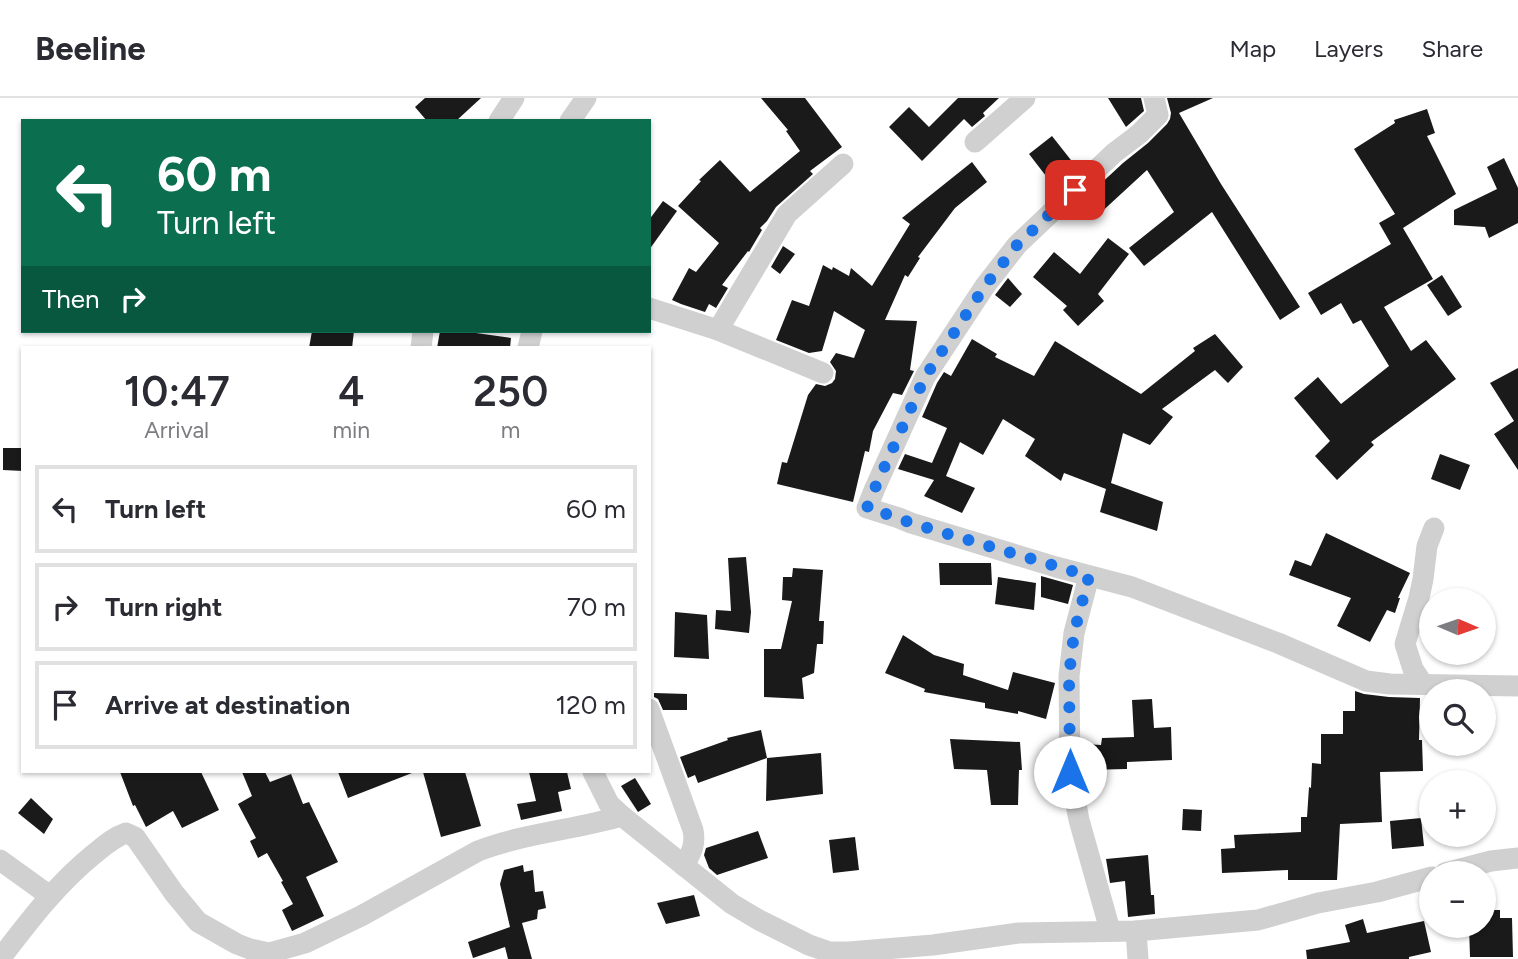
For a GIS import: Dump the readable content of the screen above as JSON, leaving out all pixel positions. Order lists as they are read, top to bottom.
{
  "north": "right",
  "page": {
    "header": "Beeline",
    "nav": ["Map", "Layers", "Share"],
    "turn": ["60 m", "Turn left"],
    "then": "Then",
    "eta": [
      "10:47",
      "Arrival",
      "4",
      "min",
      "250",
      "m"
    ],
    "list": [
      {
        "name": "Turn left",
        "value": "60 m"
      },
      {
        "name": "Turn right",
        "value": "70 m"
      },
      {
        "name": "Arrive at destination",
        "value": "120 m"
      }
    ],
    "map_buttons": ["+", "−"]
  }
}
